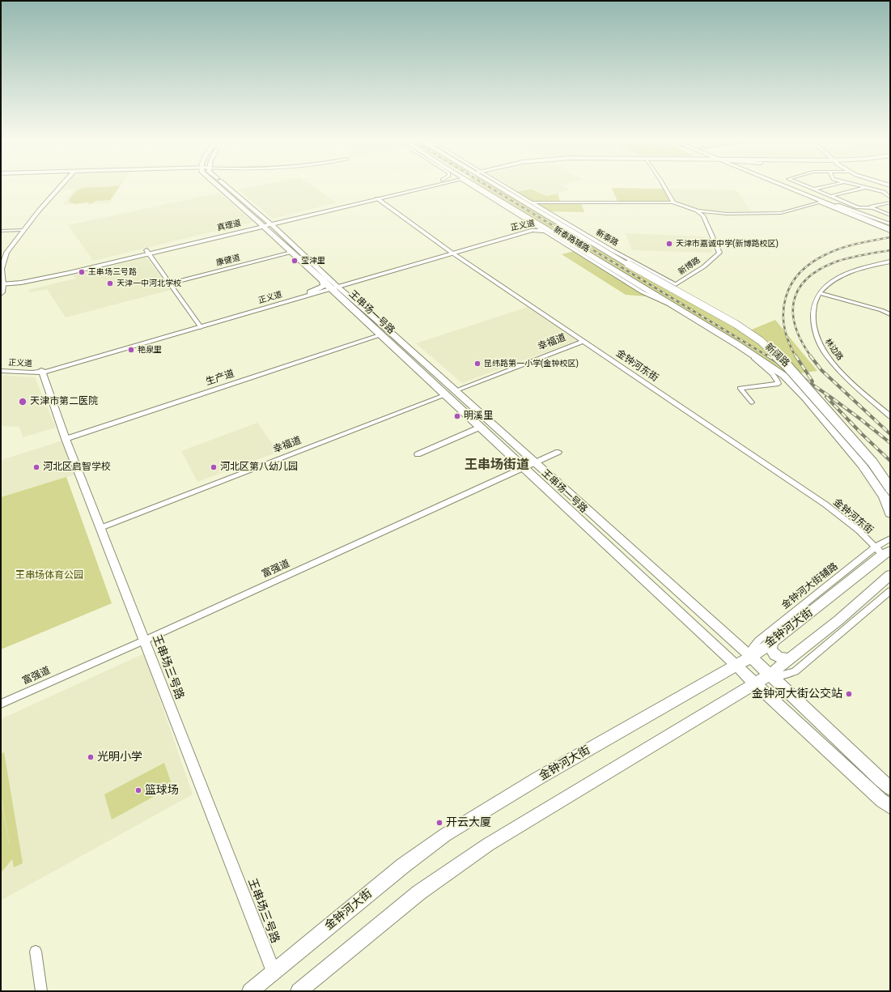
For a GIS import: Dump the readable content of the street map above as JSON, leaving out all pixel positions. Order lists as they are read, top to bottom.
{
  "streets": {
    "highway": ["新阔路"],
    "main road": ["真理道", "王串场一号路", "金钟河大街"],
    "street": [
      "正义道",
      "新泰路",
      "新泰路辅路",
      "康健道",
      "新博路",
      "幸福道",
      "林边路",
      "金钟河东街",
      "生产道",
      "富强道",
      "金钟河大街辅路",
      "王串场三号路"
    ]
  },
  "crossings": [
    ["真理道", "王串场一号路"],
    ["真理道", "金钟河东街"],
    ["正义道", "新泰路辅路"],
    ["正义道", "王串场一号路"],
    ["正义道", "金钟河东街"],
    ["正义道", "王串场三号路"],
    ["新泰路", "新博路"],
    ["新泰路辅路", "新阔路"],
    ["康健道", "王串场一号路"],
    ["王串场一号路", "幸福道"],
    ["王串场一号路", "生产道"],
    ["王串场一号路", "富强道"],
    ["王串场一号路", "金钟河大街辅路"],
    ["王串场一号路", "金钟河大街"],
    ["幸福道", "金钟河东街"],
    ["幸福道", "王串场三号路"],
    ["金钟河东街", "金钟河大街辅路"],
    ["金钟河东街", "金钟河大街"],
    ["生产道", "王串场三号路"],
    ["富强道", "王串场三号路"],
    ["金钟河大街辅路", "金钟河大街"],
    ["金钟河大街", "王串场三号路"]
  ],
  "districts": ["王串场街道"],
  "parks": ["王串场体育公园"],
  "places": [
    "天津市嘉诚中学(新博路校区)",
    "莹津里",
    "王串场三号路",
    "天津一中河北学校",
    "艳泉里",
    "昆纬路第一小学(金钟校区)",
    "天津市第二医院",
    "明溪里",
    "河北区启智学校",
    "河北区第八幼儿园",
    "金钟河大街公交站",
    "光明小学",
    "篮球场",
    "开云大厦"
  ]
}
